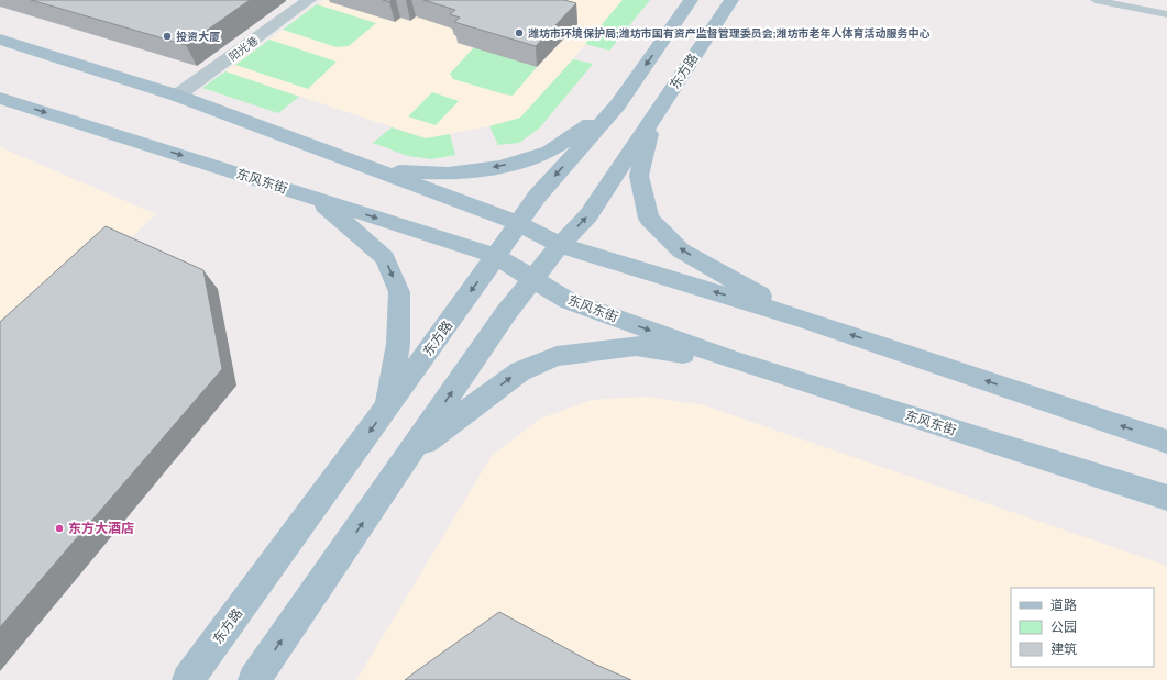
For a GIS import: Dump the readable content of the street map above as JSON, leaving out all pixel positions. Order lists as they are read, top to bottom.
{
  "streets": {
    "main road": ["东方路", "东风东街"],
    "street": ["阳光巷"]
  },
  "crossings": [
    ["东方路", "东风东街"]
  ],
  "places": ["潍坊市环境保护局;潍坊市国有资产监督管理委员会;潍坊市老年人体育活动服务中心", "投资大厦", "东方大酒店"],
  "legend": ["道路", "公园", "建筑"]
}
